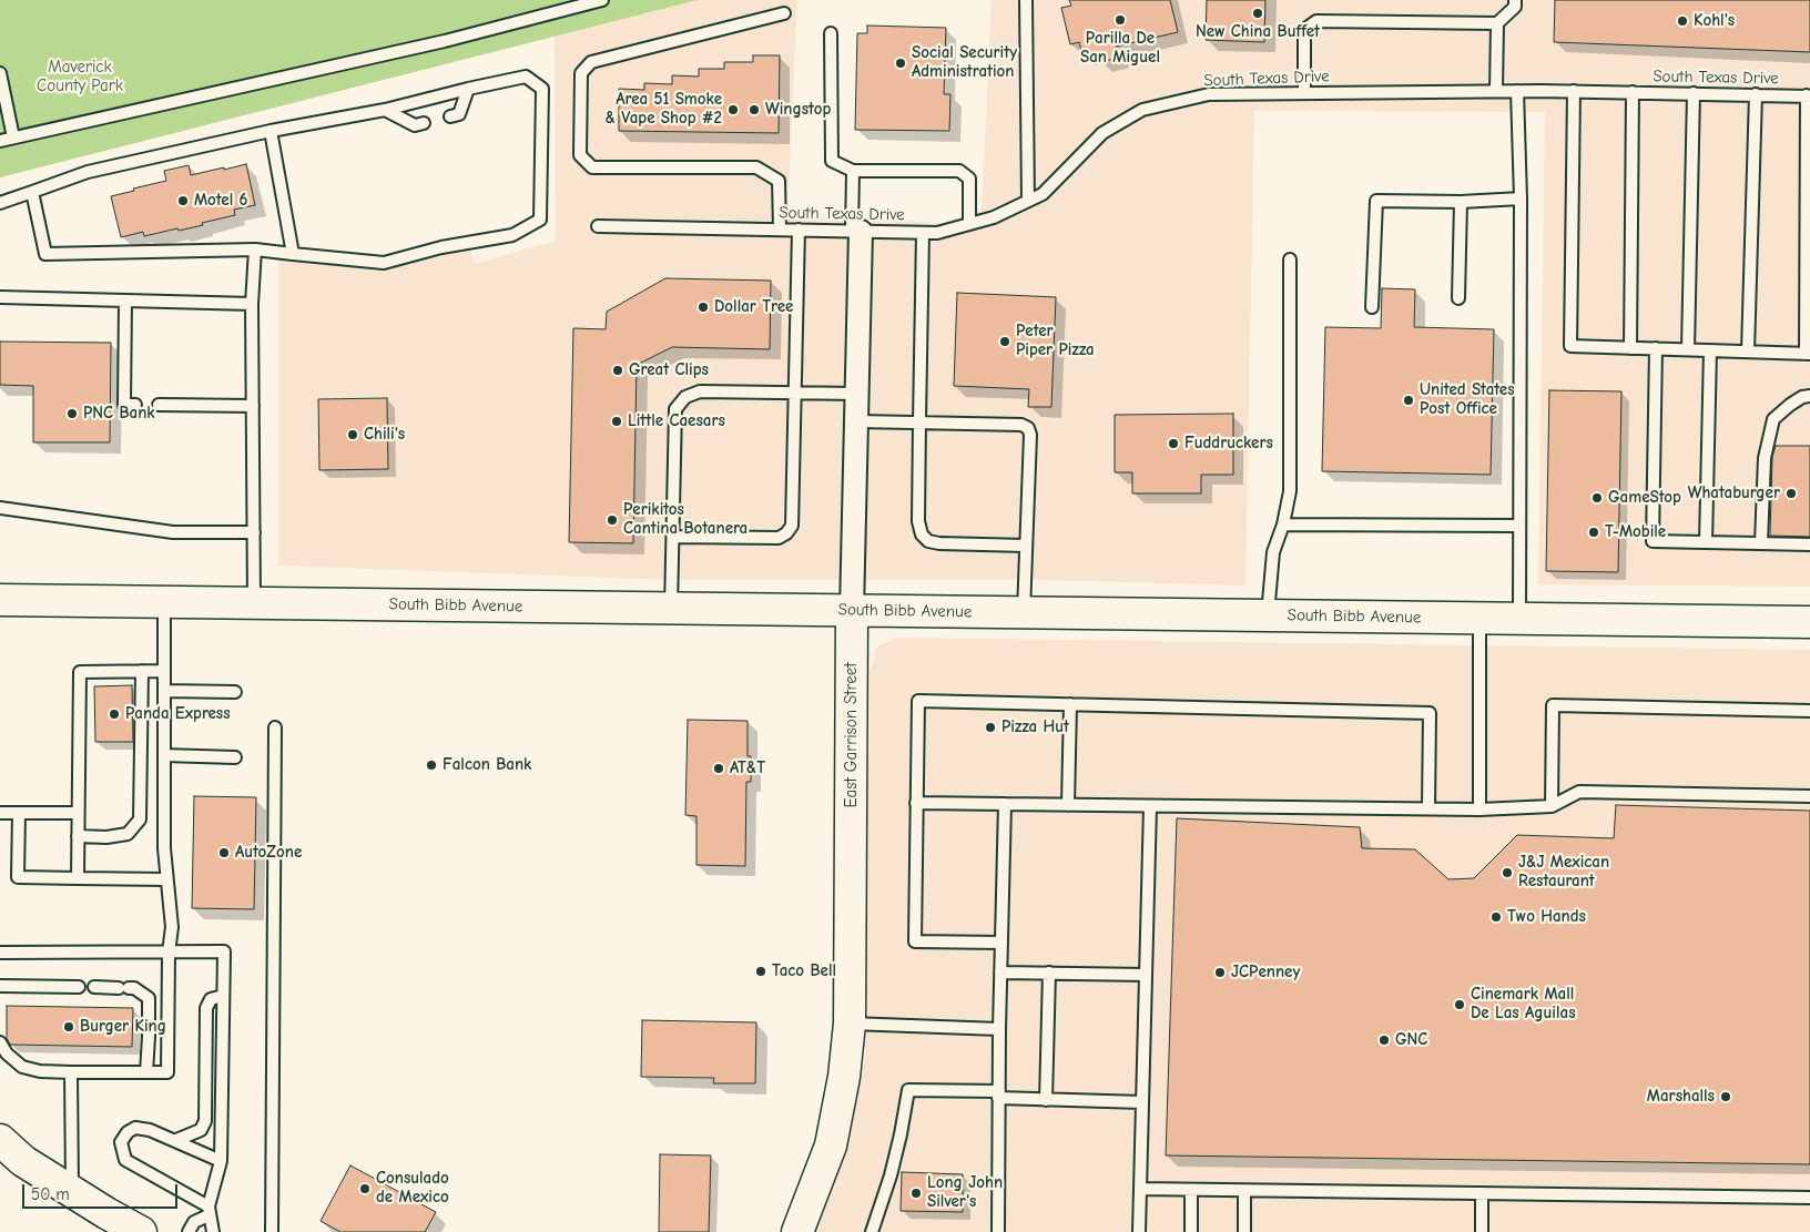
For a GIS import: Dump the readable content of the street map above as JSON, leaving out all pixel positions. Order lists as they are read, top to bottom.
{
  "streets": {
    "main road": ["South Bibb Avenue", "East Garrison Street"],
    "lane": ["South Texas Drive"]
  },
  "crossings": [
    ["South Texas Drive", "East Garrison Street"],
    ["South Bibb Avenue", "East Garrison Street"]
  ],
  "parks": ["Maverick County Park"],
  "places": [
    "New China Buffet",
    "Parilla De San Miguel",
    "Kohl's",
    "Social Security Administration",
    "Area 51 Smoke & Vape Shop #2",
    "Wingstop",
    "Motel 6",
    "Dollar Tree",
    "Peter Piper Pizza",
    "Great Clips",
    "United States Post Office",
    "PNC Bank",
    "Little Caesars",
    "Chili's",
    "Fuddruckers",
    "Whataburger",
    "GameStop",
    "Perikitos Cantina Botanera",
    "T-Mobile",
    "Panda Express",
    "Pizza Hut",
    "Falcon Bank",
    "AT&T",
    "AutoZone",
    "J&J Mexican Restaurant",
    "Two Hands",
    "Taco Bell",
    "JCPenney",
    "Cinemark Mall De Las Aguilas",
    "Burger King",
    "GNC",
    "Marshalls",
    "Consulado de Mexico",
    "Long John Silver's"
  ],
  "scale_bar": "50 m"
}
